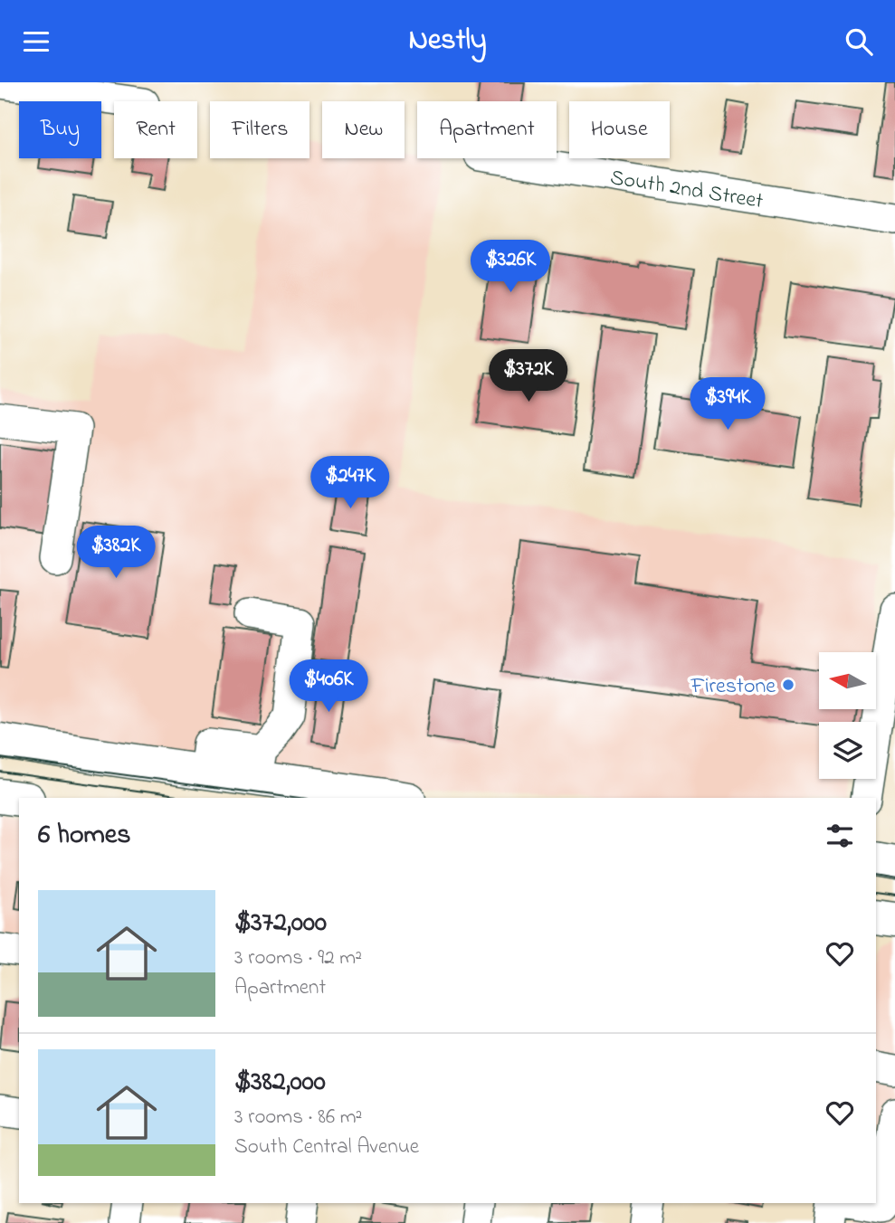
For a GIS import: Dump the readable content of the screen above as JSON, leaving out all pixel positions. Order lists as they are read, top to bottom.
{
  "streets": {
    "street": ["South 2nd Street"]
  },
  "places": ["Firestone"],
  "north": "left",
  "page": {
    "header": "Nestly",
    "chip": [
      "Buy",
      "Rent",
      "Filters",
      "New",
      "Apartment",
      "House"
    ],
    "price": [
      "$326K",
      "$372K",
      "$394K",
      "$247K",
      "$382K",
      "$406K"
    ],
    "heading": "6 homes",
    "list": [
      {
        "name": "$372,000",
        "note": "3 rooms · 92 m² · Apartment"
      },
      {
        "name": "$382,000",
        "note": "3 rooms · 86 m² · South Central Avenue"
      }
    ]
  }
}
